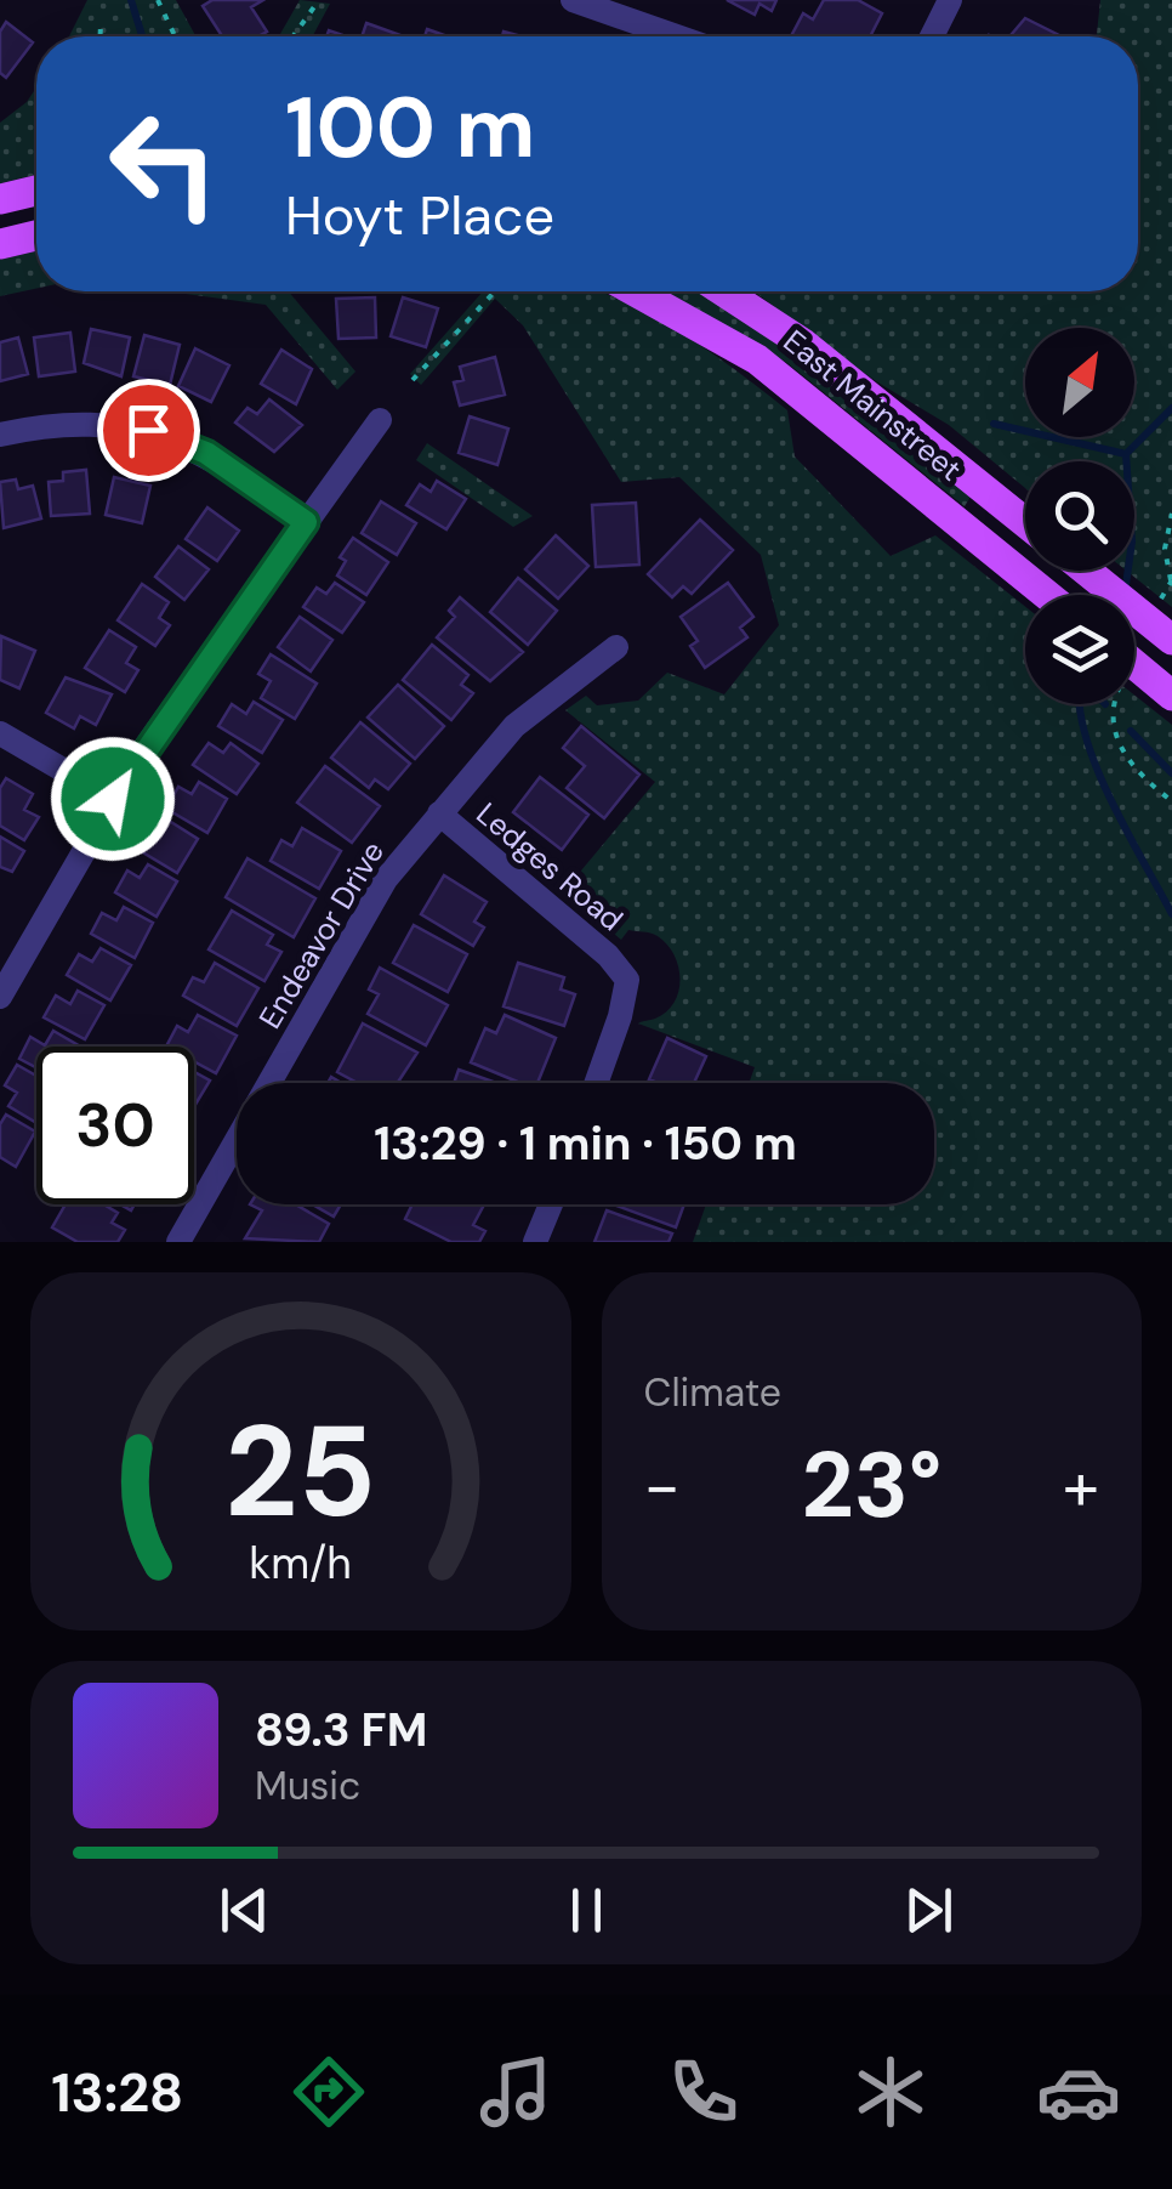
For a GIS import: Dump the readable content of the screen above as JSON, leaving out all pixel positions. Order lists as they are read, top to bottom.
{
  "streets": {
    "main road": ["East Mainstreet"],
    "street": ["Ledges Road", "Endeavor Drive"]
  },
  "crossings": [
    ["Ledges Road", "Endeavor Drive"]
  ],
  "north": "top right",
  "page": {
    "turn": ["100 m", "Hoyt Place"],
    "limit": "30",
    "trip": "13:29 · 1 min · 150 m",
    "tile": "Climate",
    "heat": ["−", "23°", "+"],
    "song": ["89.3 FM", "Music"],
    "tabs": "13:28",
    "gauge": ["25", "km/h"]
  }
}
